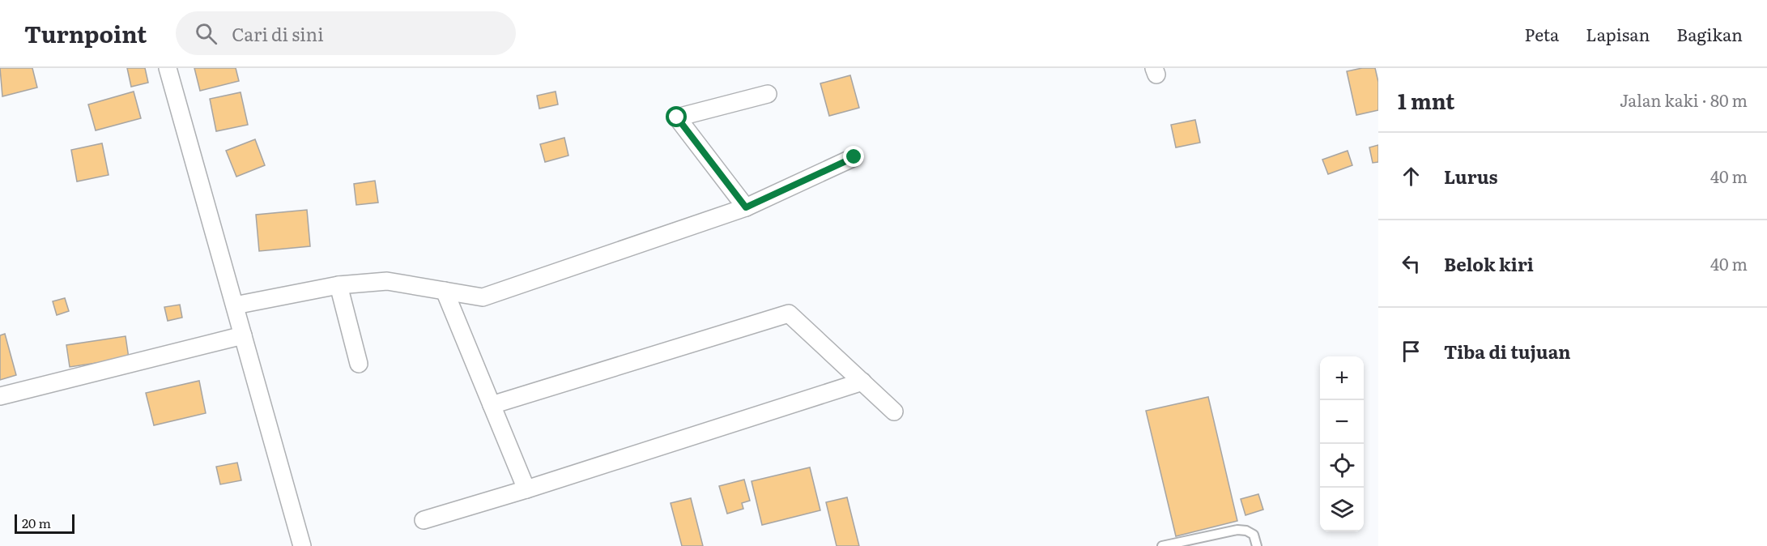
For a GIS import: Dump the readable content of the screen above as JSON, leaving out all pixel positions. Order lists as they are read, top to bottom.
{
  "scale_bar": "20 m",
  "page": {
    "header": "Turnpoint",
    "search": "Cari di sini",
    "nav": ["Peta", "Lapisan", "Bagikan"],
    "heading": ["1 mnt", "Jalan kaki · 80 m"],
    "list": [
      ["Lurus", "40 m"],
      ["Belok kiri", "40 m"],
      "Tiba di tujuan"
    ],
    "map_buttons": ["+", "−"],
    "scale": "20 m"
  }
}
